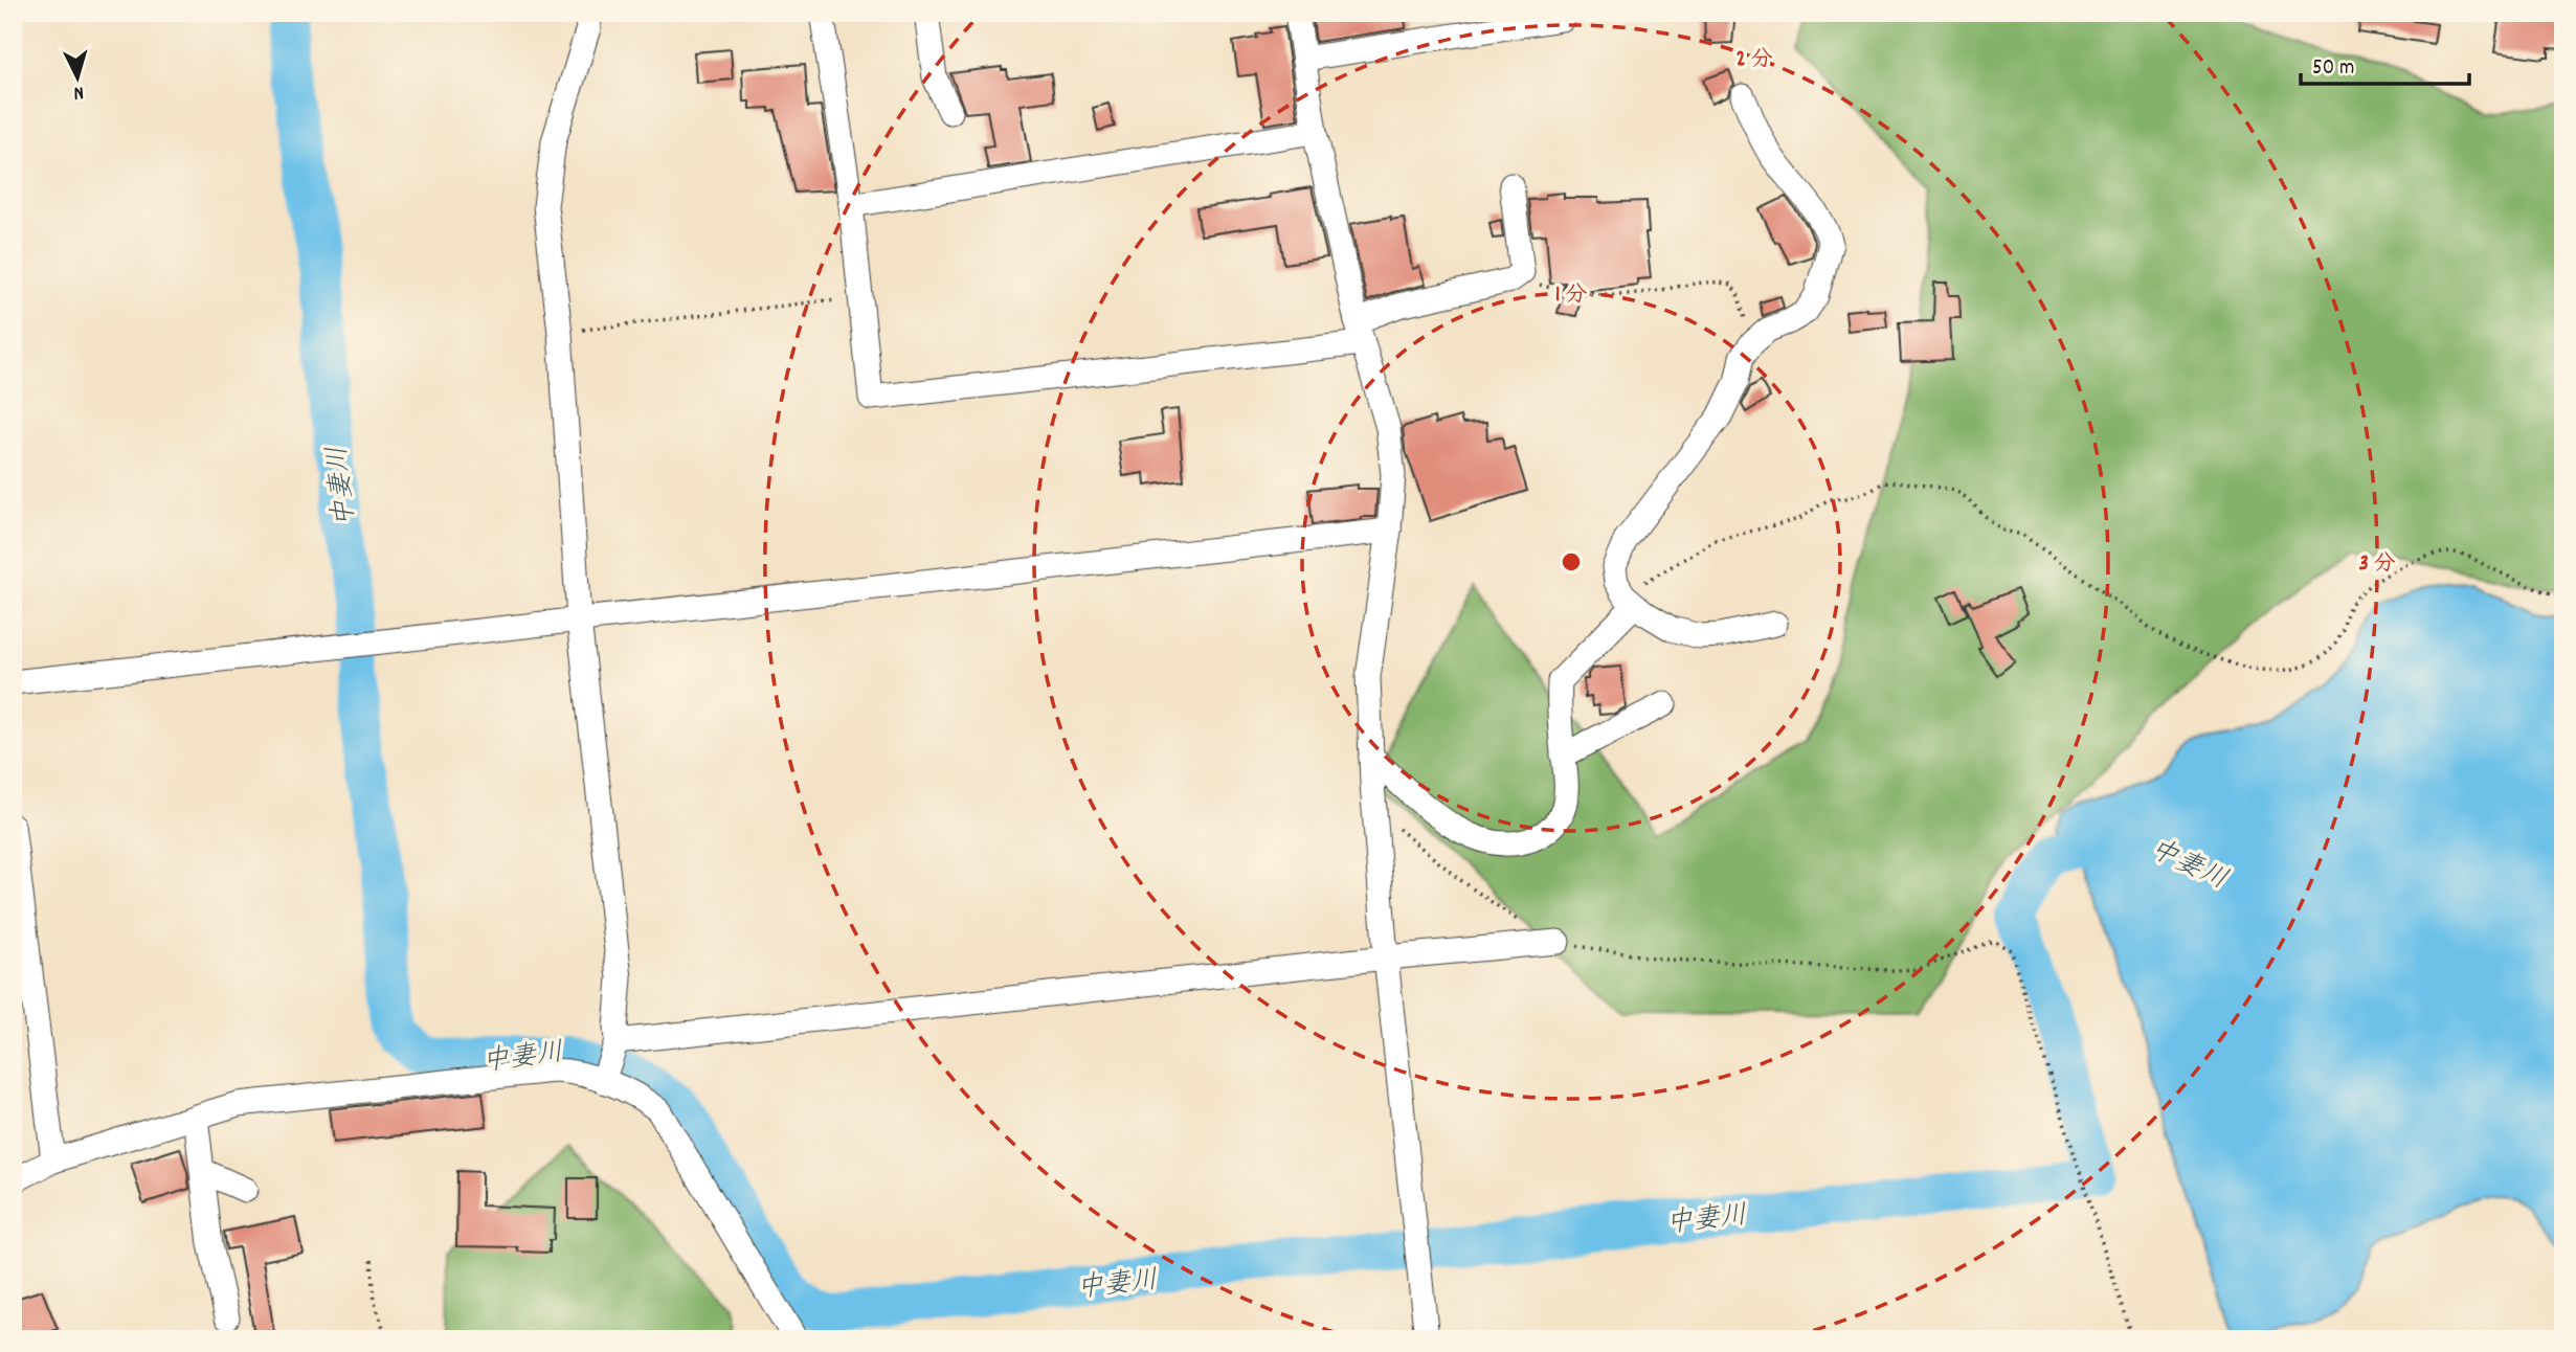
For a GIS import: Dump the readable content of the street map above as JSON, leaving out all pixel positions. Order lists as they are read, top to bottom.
{
  "water": ["中妻川"],
  "scale_bar": "50 m",
  "north": "bottom",
  "rings": ["2 分", "1 分", "3 分"]
}
